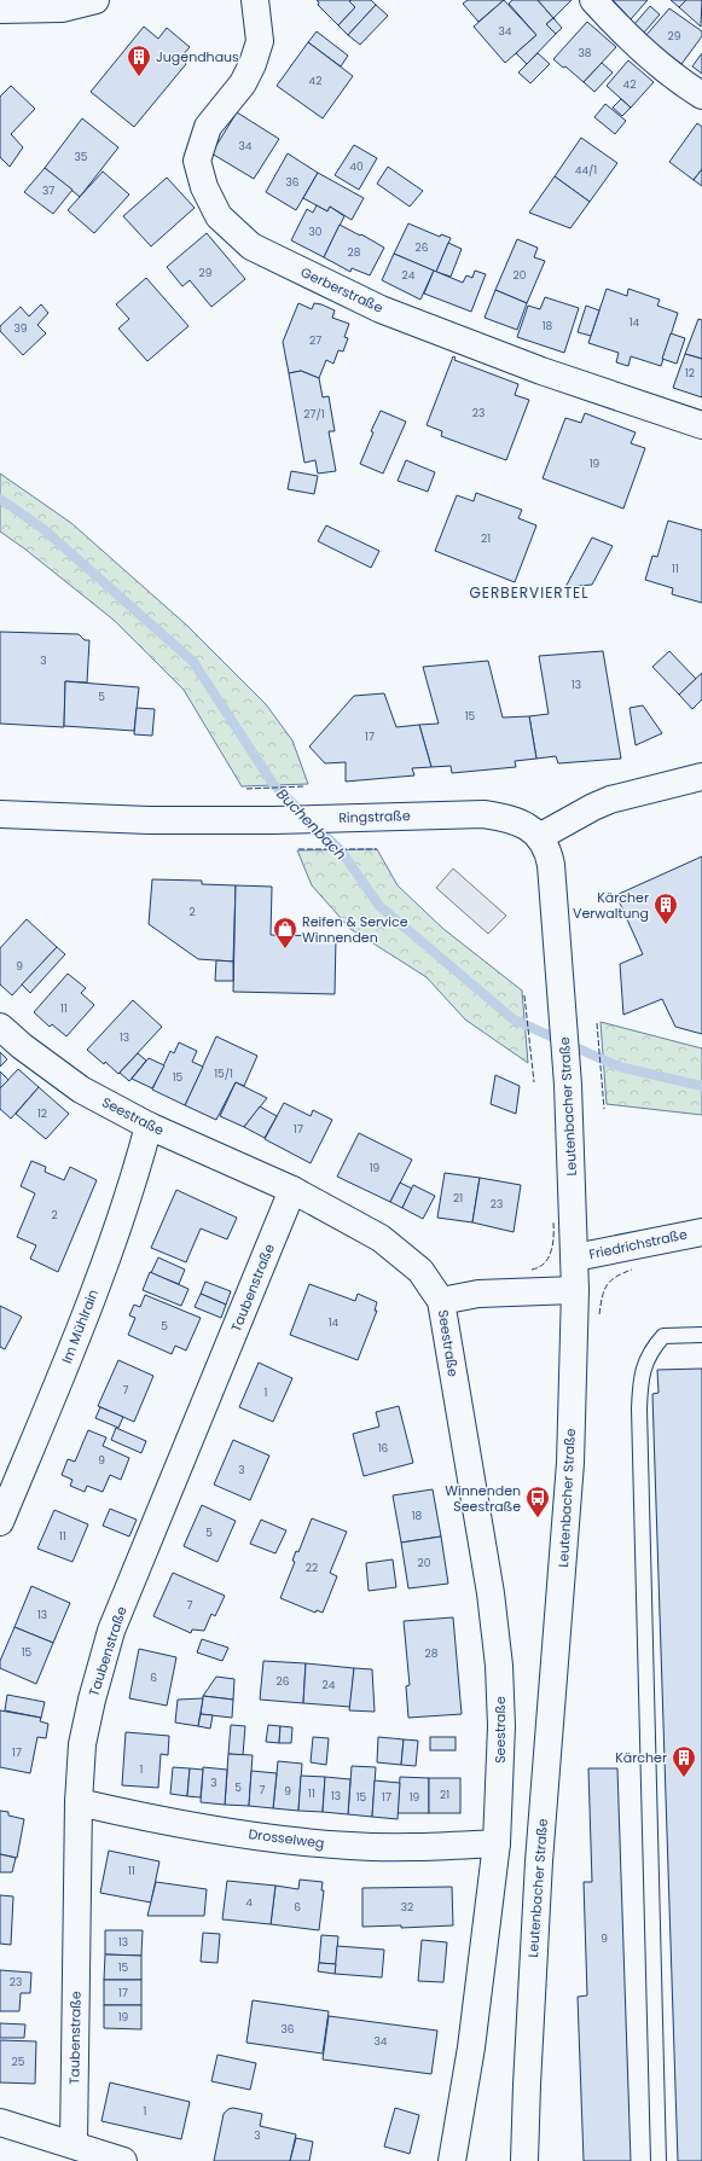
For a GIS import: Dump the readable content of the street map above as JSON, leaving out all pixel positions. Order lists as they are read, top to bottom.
{
  "streets": {
    "street": [
      "Gerberstraße",
      "Ringstraße",
      "Leutenbacher Straße",
      "Seestraße",
      "Friedrichstraße",
      "Taubenstraße",
      "Im Mühlrain",
      "Drosselweg"
    ]
  },
  "crossings": [
    ["Ringstraße", "Leutenbacher Straße"],
    ["Leutenbacher Straße", "Seestraße"],
    ["Leutenbacher Straße", "Friedrichstraße"],
    ["Seestraße", "Taubenstraße"],
    ["Seestraße", "Im Mühlrain"],
    ["Seestraße", "Drosselweg"],
    ["Taubenstraße", "Drosselweg"]
  ],
  "districts": ["GERBERVIERTEL"],
  "water": ["Buchenbach"],
  "places": {
    "building": ["Jugendhaus", "Kärcher Verwaltung", "Kärcher"],
    "shop": ["Reifen & Service Winnenden"],
    "bus stop": ["Winnenden Seestraße"]
  },
  "house_numbers": [
    "34",
    "29",
    "38",
    "42",
    "42",
    "34",
    "35",
    "40",
    "44/1",
    "36",
    "37",
    "30",
    "26",
    "28",
    "29",
    "24",
    "20",
    "14",
    "18",
    "39",
    "27",
    "12",
    "23",
    "27/1",
    "19",
    "21",
    "11",
    "3",
    "13",
    "5",
    "15",
    "17",
    "2",
    "9",
    "11",
    "13",
    "15/1",
    "15",
    "12",
    "17",
    "19",
    "21",
    "23",
    "2",
    "14",
    "5",
    "7",
    "1",
    "16",
    "9",
    "3",
    "18",
    "5",
    "11",
    "20",
    "22",
    "7",
    "13",
    "15",
    "28",
    "6",
    "26",
    "24",
    "17",
    "1",
    "3",
    "5",
    "7",
    "9",
    "11",
    "21",
    "13",
    "15",
    "17",
    "19",
    "11",
    "4",
    "6",
    "32",
    "9",
    "13",
    "15",
    "23",
    "17",
    "19",
    "36",
    "34",
    "25",
    "1",
    "3"
  ]
}
